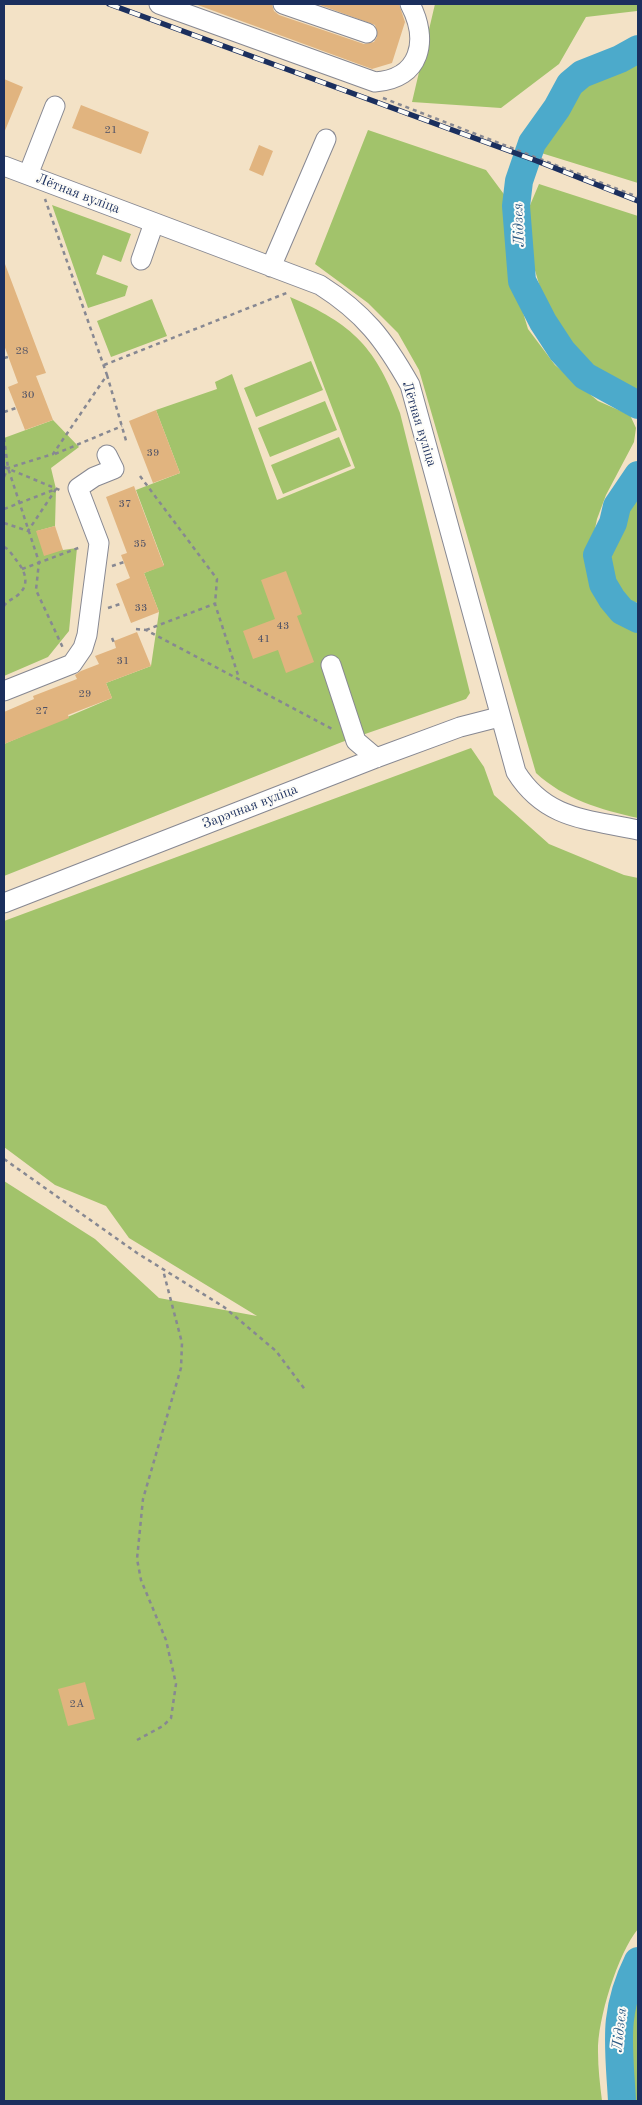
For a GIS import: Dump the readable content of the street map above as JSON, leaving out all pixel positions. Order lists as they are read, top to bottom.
{
  "streets": {
    "street": ["Лётная вуліца", "Зарэчная вуліца"]
  },
  "crossings": [
    ["Лётная вуліца", "Зарэчная вуліца"]
  ],
  "water": ["Лідзея"],
  "house_numbers": [
    "21",
    "28",
    "30",
    "39",
    "37",
    "35",
    "33",
    "43",
    "41",
    "31",
    "29",
    "27",
    "2А"
  ]
}
